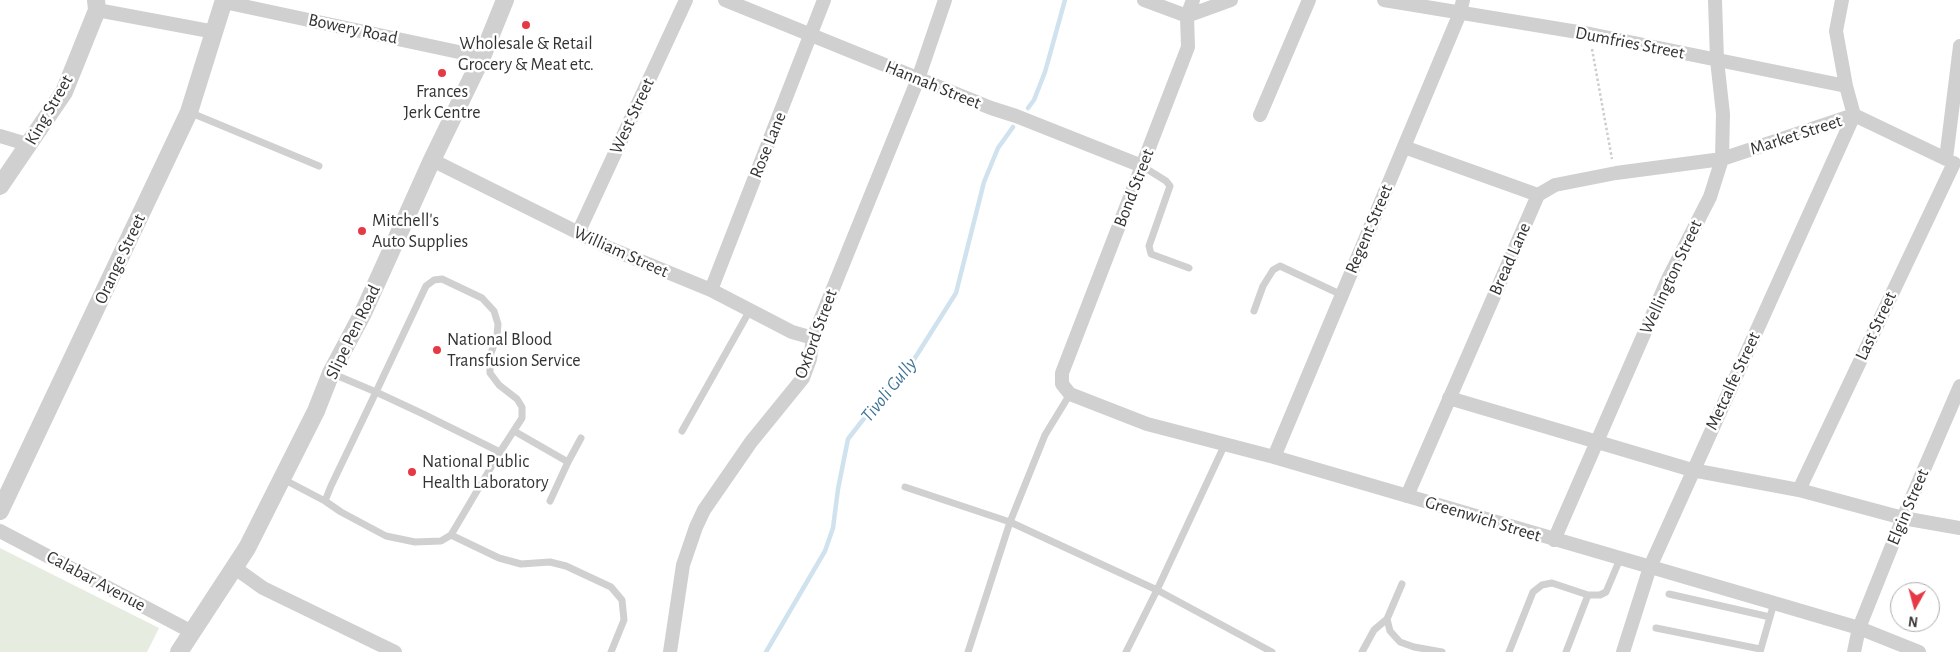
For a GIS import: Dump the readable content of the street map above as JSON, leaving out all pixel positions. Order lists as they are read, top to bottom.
{
  "streets": {
    "street": [
      "Bowery Road",
      "Dumfries Street",
      "Hannah Street",
      "King Street",
      "West Street",
      "Market Street",
      "Rose Lane",
      "Bond Street",
      "Regent Street",
      "William Street",
      "Orange Street",
      "Bread Lane",
      "Wellington Street",
      "Last Street",
      "Slipe Pen Road",
      "Oxford Street",
      "Metcalfe Street",
      "Elgin Street",
      "Greenwich Street",
      "Calabar Avenue"
    ]
  },
  "crossings": [
    ["Bowery Road", "Orange Street"],
    ["Bowery Road", "Slipe Pen Road"],
    ["Dumfries Street", "Regent Street"],
    ["Dumfries Street", "Wellington Street"],
    ["Hannah Street", "Rose Lane"],
    ["Hannah Street", "Bond Street"],
    ["Hannah Street", "Oxford Street"],
    ["West Street", "William Street"],
    ["Market Street", "Wellington Street"],
    ["Market Street", "Last Street"],
    ["Market Street", "Metcalfe Street"],
    ["Rose Lane", "William Street"],
    ["Bond Street", "Greenwich Street"],
    ["Regent Street", "Greenwich Street"],
    ["William Street", "Slipe Pen Road"],
    ["William Street", "Oxford Street"],
    ["Bread Lane", "Greenwich Street"],
    ["Wellington Street", "Greenwich Street"],
    ["Slipe Pen Road", "Calabar Avenue"],
    ["Metcalfe Street", "Greenwich Street"],
    ["Elgin Street", "Greenwich Street"]
  ],
  "water": ["Tivoli Gully"],
  "places": [
    "Wholesale & Retail Grocery & Meat etc.",
    "Frances Jerk Centre",
    "Mitchell's Auto Supplies",
    "National Blood Transfusion Service",
    "National Public Health Laboratory"
  ],
  "north": "bottom"
}
